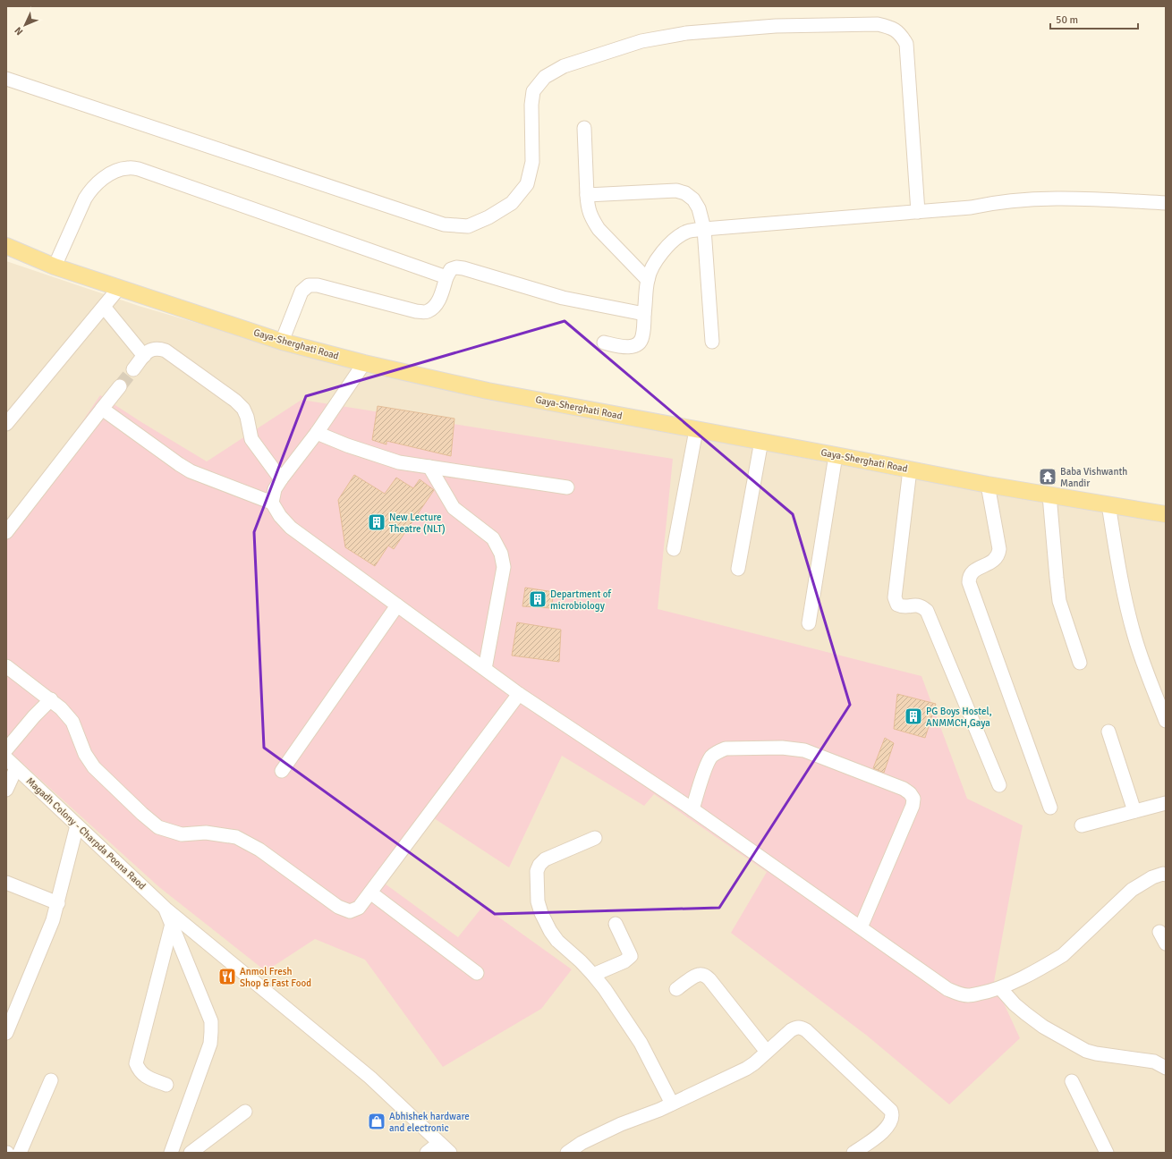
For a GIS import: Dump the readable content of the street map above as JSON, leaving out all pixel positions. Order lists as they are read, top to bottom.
{
  "streets": {
    "main road": ["Gaya-Sherghati Road"],
    "street": ["Magadh Colony - Charpda Poona Raod"]
  },
  "places": {
    "temple": ["Baba Vishwanth Mandir"],
    "building": ["New Lecture Theatre (NLT)", "Department of microbiology", "PG Boys Hostel, ANMMCH,Gaya"],
    "restaurant": ["Anmol Fresh Shop & Fast Food"],
    "shop": ["Abhishek hardware and electronic"]
  },
  "scale_bar": "50 m",
  "north": "bottom left"
}
